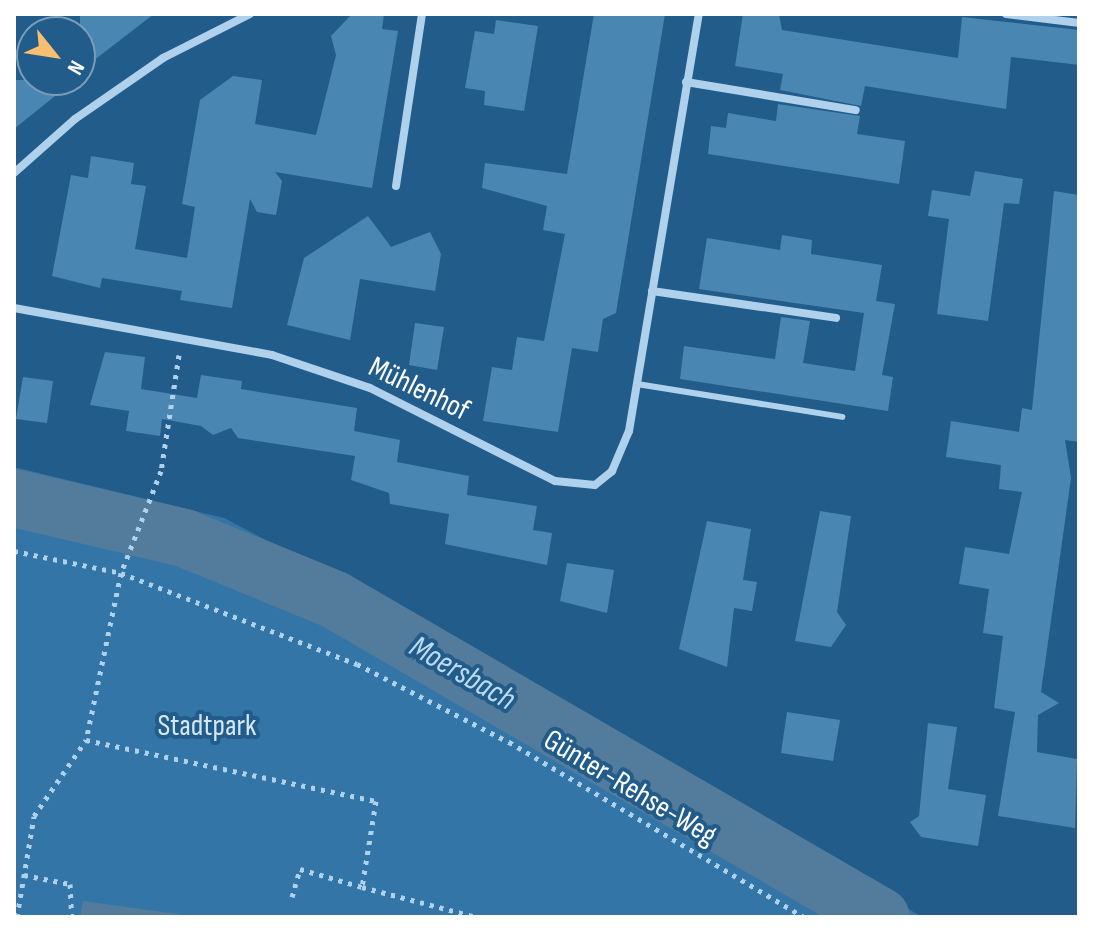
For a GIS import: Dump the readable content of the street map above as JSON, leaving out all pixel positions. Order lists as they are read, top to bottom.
{
  "streets": {
    "street": ["Mühlenhof"],
    "path": ["Günter-Rehse-Weg"]
  },
  "water": ["Moersbach"],
  "parks": ["Stadtpark"],
  "north": "bottom right"
}
